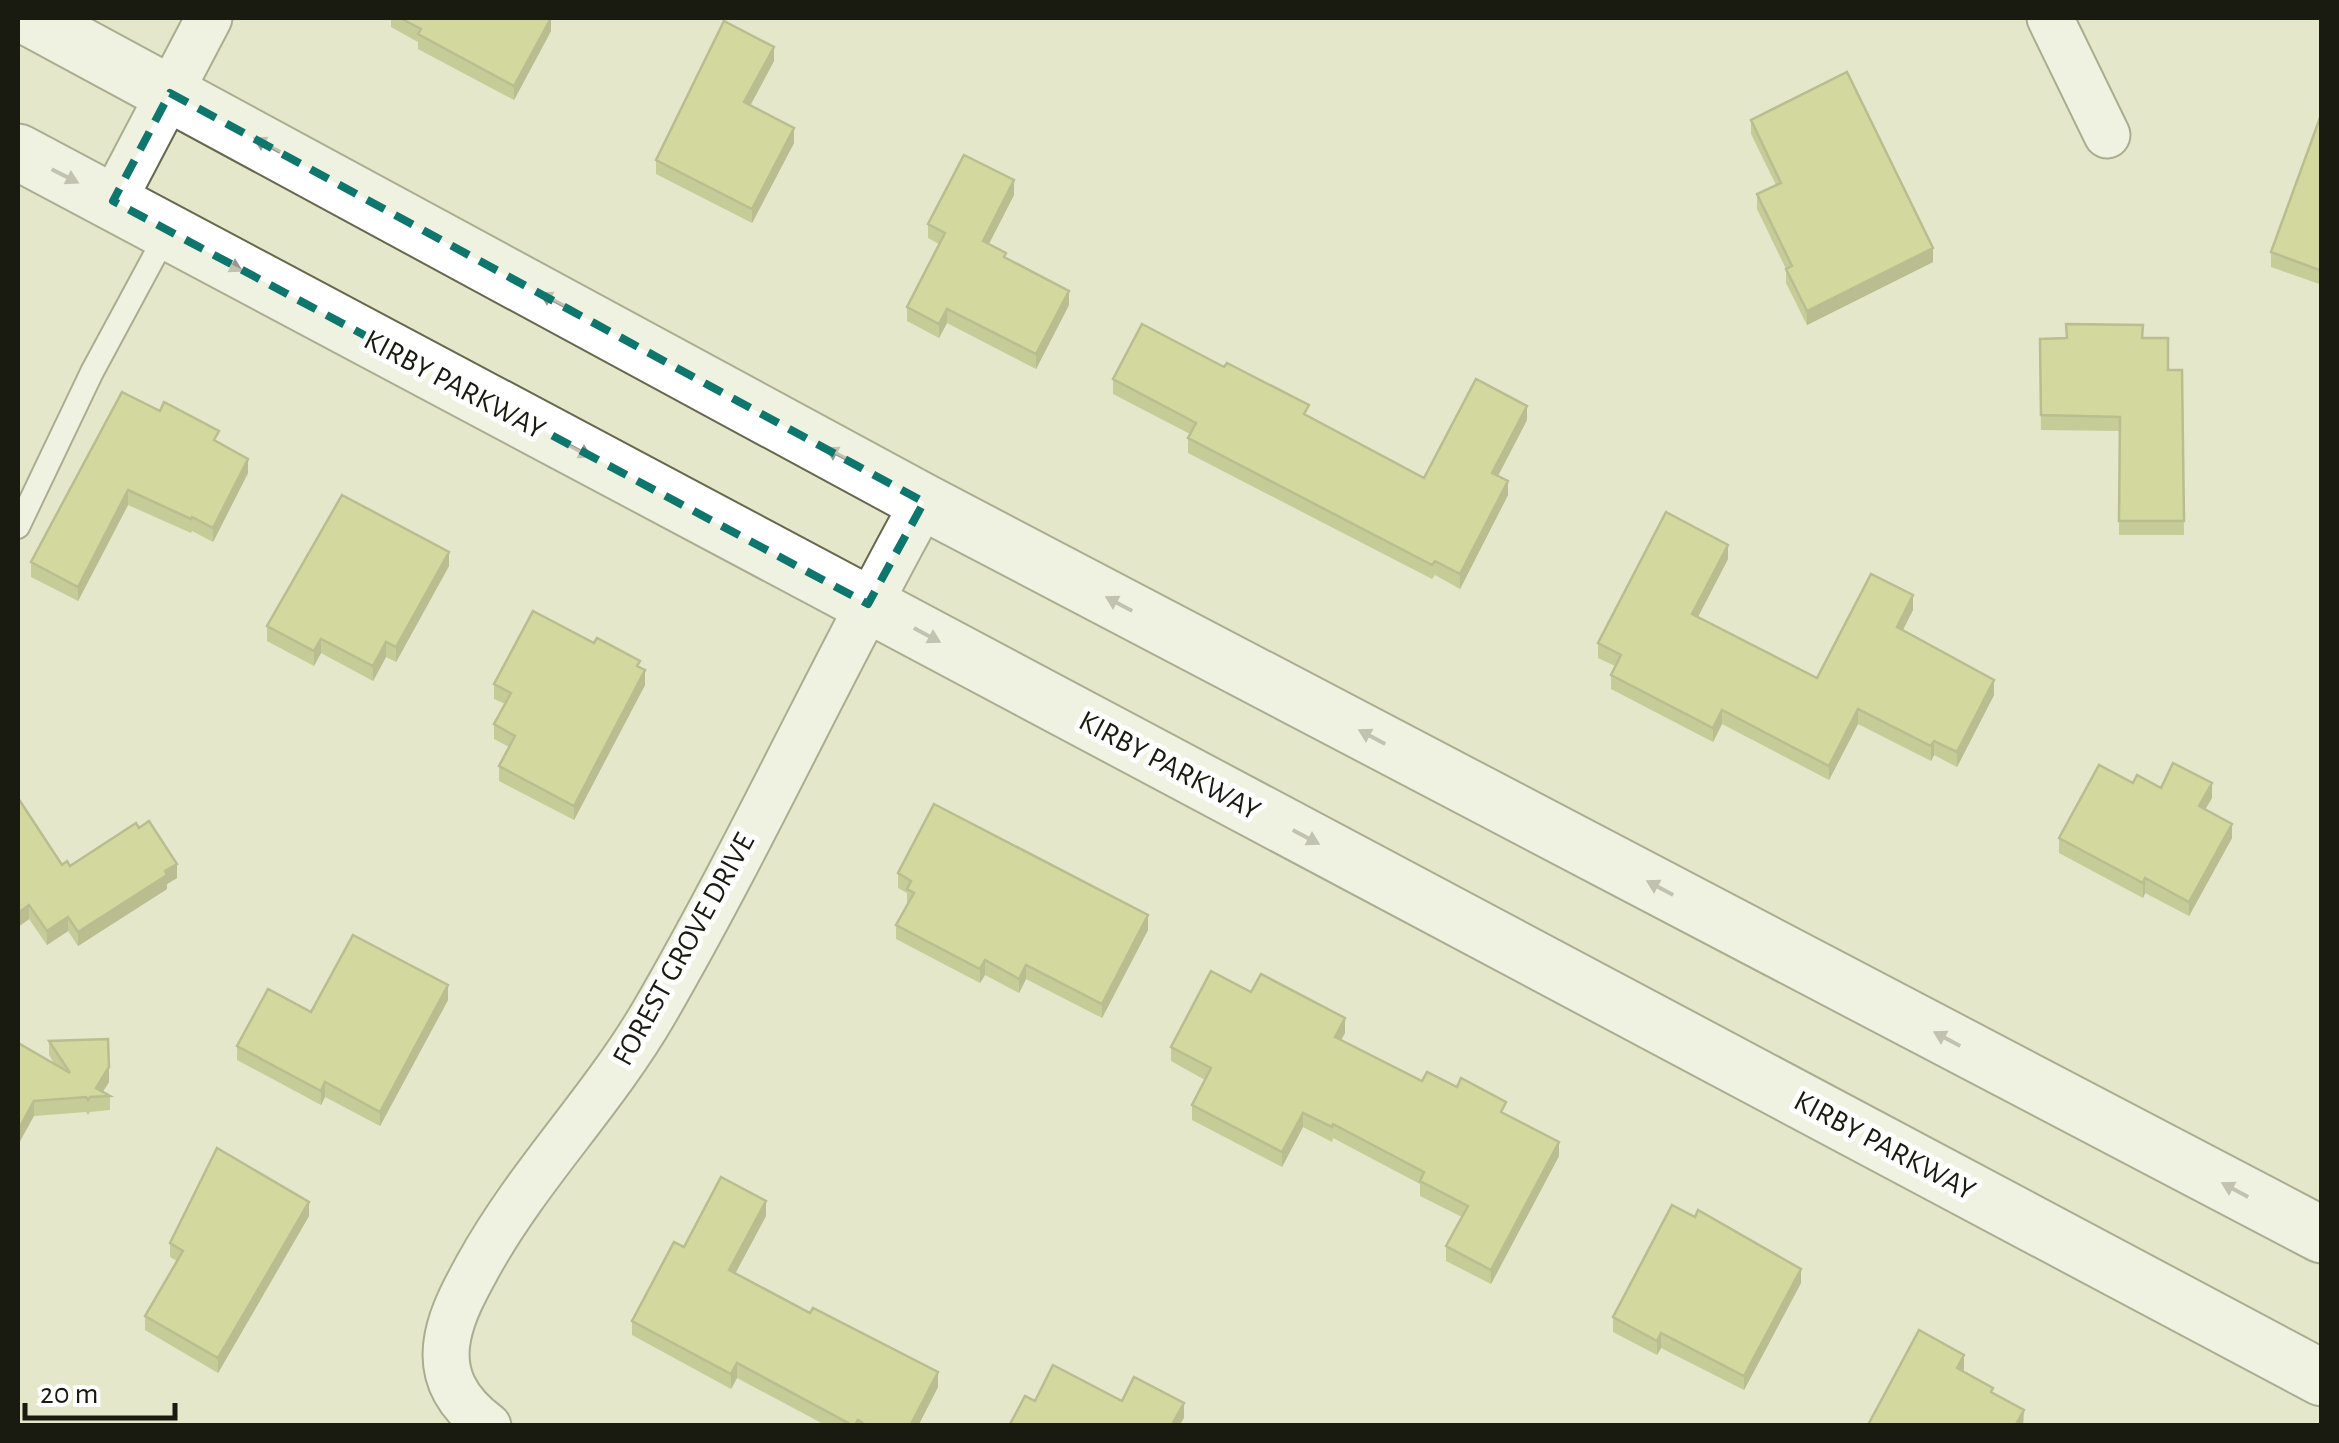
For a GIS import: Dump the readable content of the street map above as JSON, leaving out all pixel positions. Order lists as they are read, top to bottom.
{
  "streets": {
    "main road": ["KIRBY PARKWAY"],
    "street": ["FOREST GROVE DRIVE"]
  },
  "crossings": [
    ["KIRBY PARKWAY", "FOREST GROVE DRIVE"]
  ],
  "scale_bar": "20 m"
}
